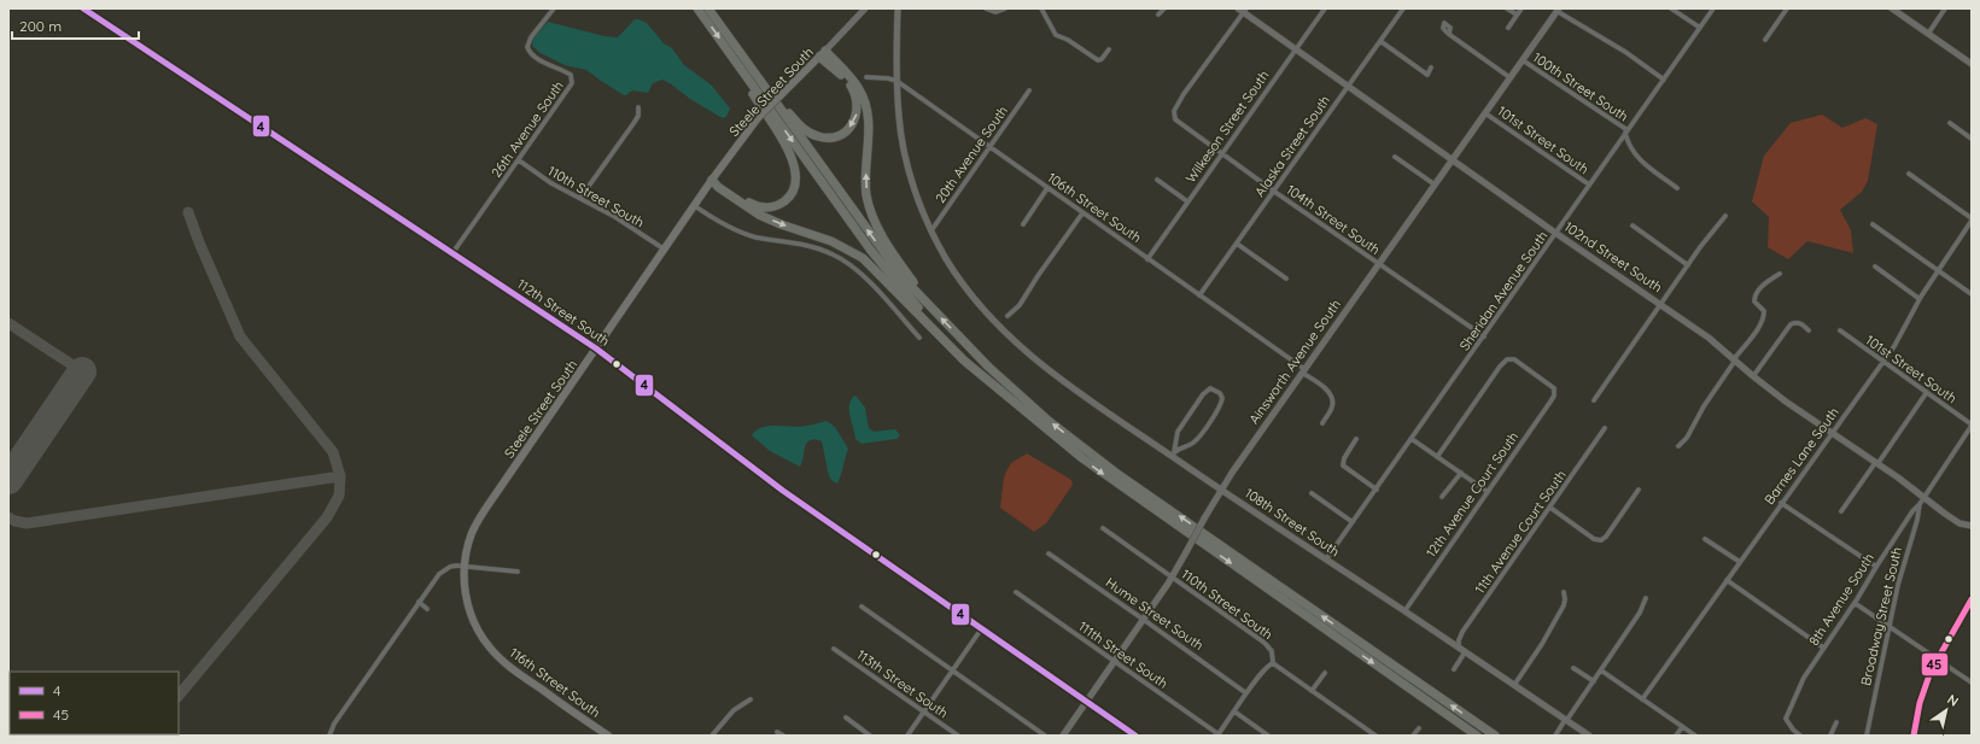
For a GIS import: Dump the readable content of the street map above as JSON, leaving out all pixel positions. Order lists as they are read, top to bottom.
{
  "streets": {
    "main road": ["Steele Street South", "116th Street South"],
    "street": [
      "100th Street South",
      "Wilkeson Street South",
      "26th Avenue South",
      "101st Street South",
      "Alaska Street South",
      "20th Avenue South",
      "110th Street South",
      "106th Street South",
      "104th Street South",
      "102nd Street South",
      "Sheridan Avenue South",
      "112th Street South",
      "Ainsworth Avenue South",
      "Barnes Lane South",
      "12th Avenue Court South",
      "108th Street South",
      "11th Avenue Court South",
      "8th Avenue South",
      "Hume Street South",
      "Broadway Street South",
      "111th Street South",
      "113th Street South"
    ]
  },
  "crossings": [
    ["100th Street South", "Sheridan Avenue South"],
    ["100th Street South", "Ainsworth Avenue South"],
    ["Steele Street South", "110th Street South"],
    ["Steele Street South", "112th Street South"],
    ["Steele Street South", "116th Street South"],
    ["Wilkeson Street South", "106th Street South"],
    ["Wilkeson Street South", "104th Street South"],
    ["Wilkeson Street South", "102nd Street South"],
    ["26th Avenue South", "110th Street South"],
    ["26th Avenue South", "112th Street South"],
    ["101st Street South", "Sheridan Avenue South"],
    ["101st Street South", "Ainsworth Avenue South"],
    ["101st Street South", "Barnes Lane South"],
    ["Alaska Street South", "106th Street South"],
    ["Alaska Street South", "104th Street South"],
    ["Alaska Street South", "102nd Street South"],
    ["20th Avenue South", "106th Street South"],
    ["20th Avenue South", "108th Street South"],
    ["110th Street South", "Ainsworth Avenue South"],
    ["106th Street South", "Ainsworth Avenue South"],
    ["106th Street South", "108th Street South"],
    ["104th Street South", "102nd Street South"],
    ["104th Street South", "Sheridan Avenue South"],
    ["104th Street South", "Ainsworth Avenue South"],
    ["102nd Street South", "Sheridan Avenue South"],
    ["102nd Street South", "Ainsworth Avenue South"],
    ["102nd Street South", "Barnes Lane South"],
    ["102nd Street South", "8th Avenue South"],
    ["102nd Street South", "Broadway Street South"],
    ["Sheridan Avenue South", "108th Street South"],
    ["112th Street South", "Ainsworth Avenue South"],
    ["Ainsworth Avenue South", "108th Street South"],
    ["Ainsworth Avenue South", "Hume Street South"],
    ["Ainsworth Avenue South", "111th Street South"],
    ["12th Avenue Court South", "108th Street South"],
    ["108th Street South", "11th Avenue Court South"],
    ["8th Avenue South", "Broadway Street South"]
  ],
  "lines": ["transit line 4", "transit line 45"],
  "legend": ["4", "45"],
  "scale_bar": "200 m",
  "north": "top right"
}
